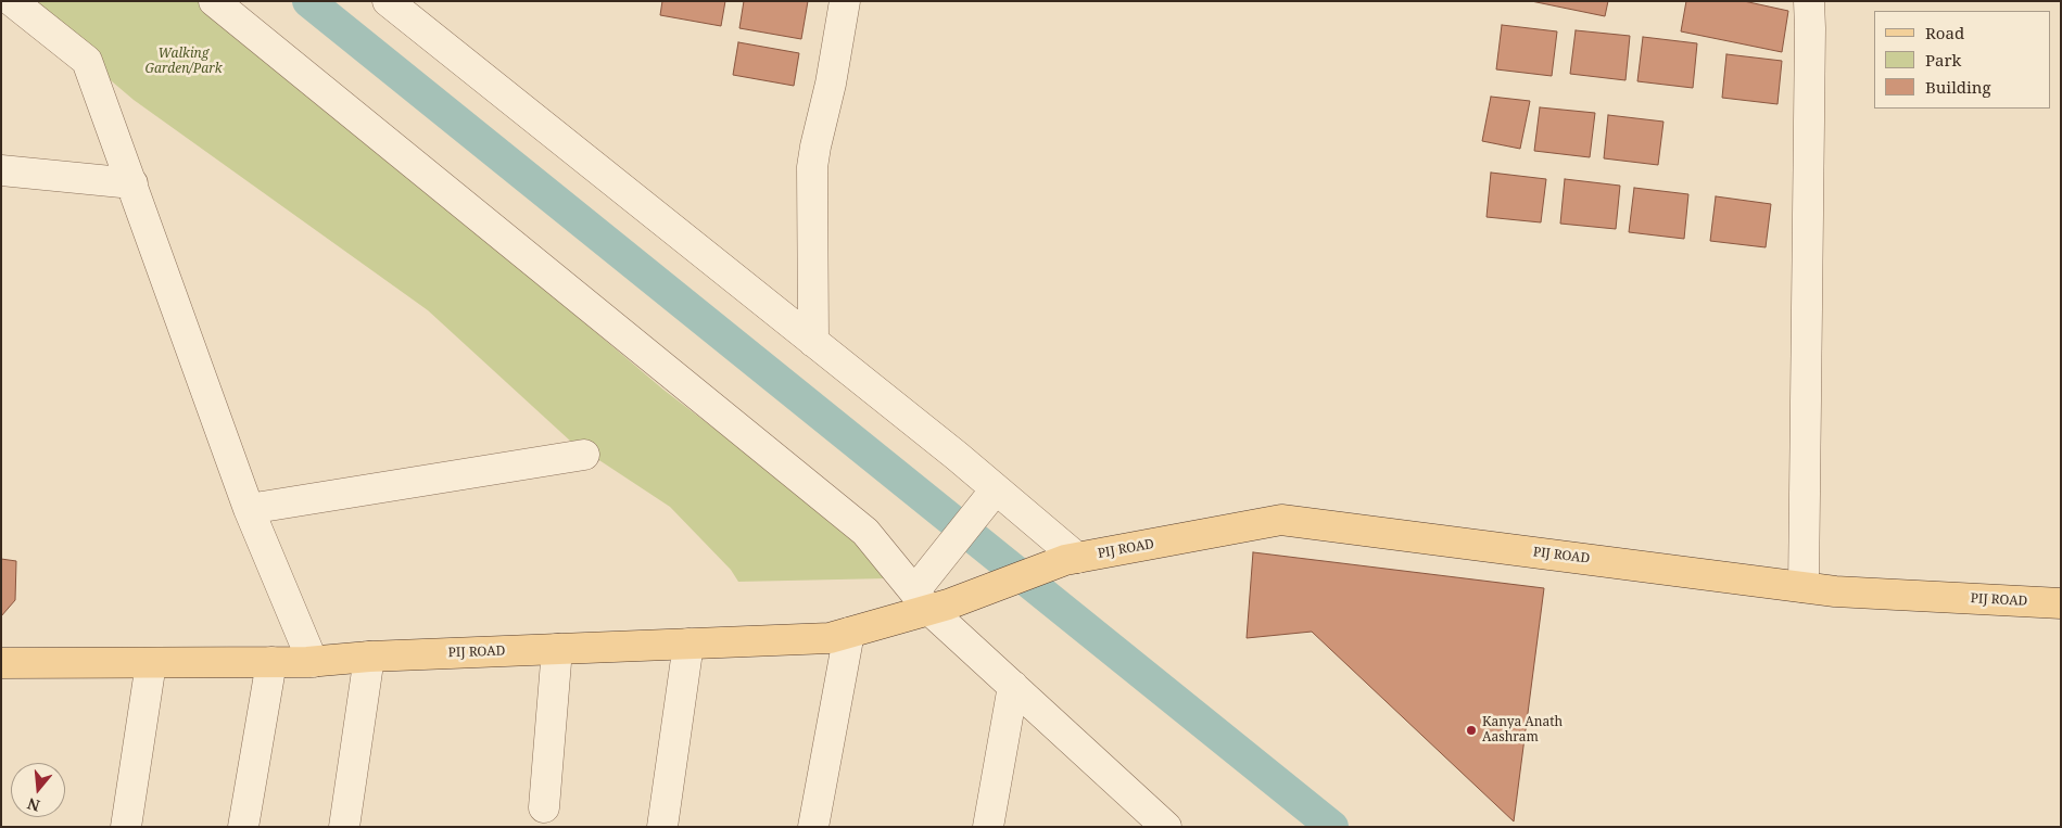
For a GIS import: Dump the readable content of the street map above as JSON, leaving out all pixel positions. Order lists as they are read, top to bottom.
{
  "streets": {
    "main road": ["PIJ ROAD"]
  },
  "parks": ["Walking Garden/Park"],
  "places": ["Kanya Anath Aashram"],
  "legend": ["Road", "Park", "Building"],
  "north": "bottom"
}
